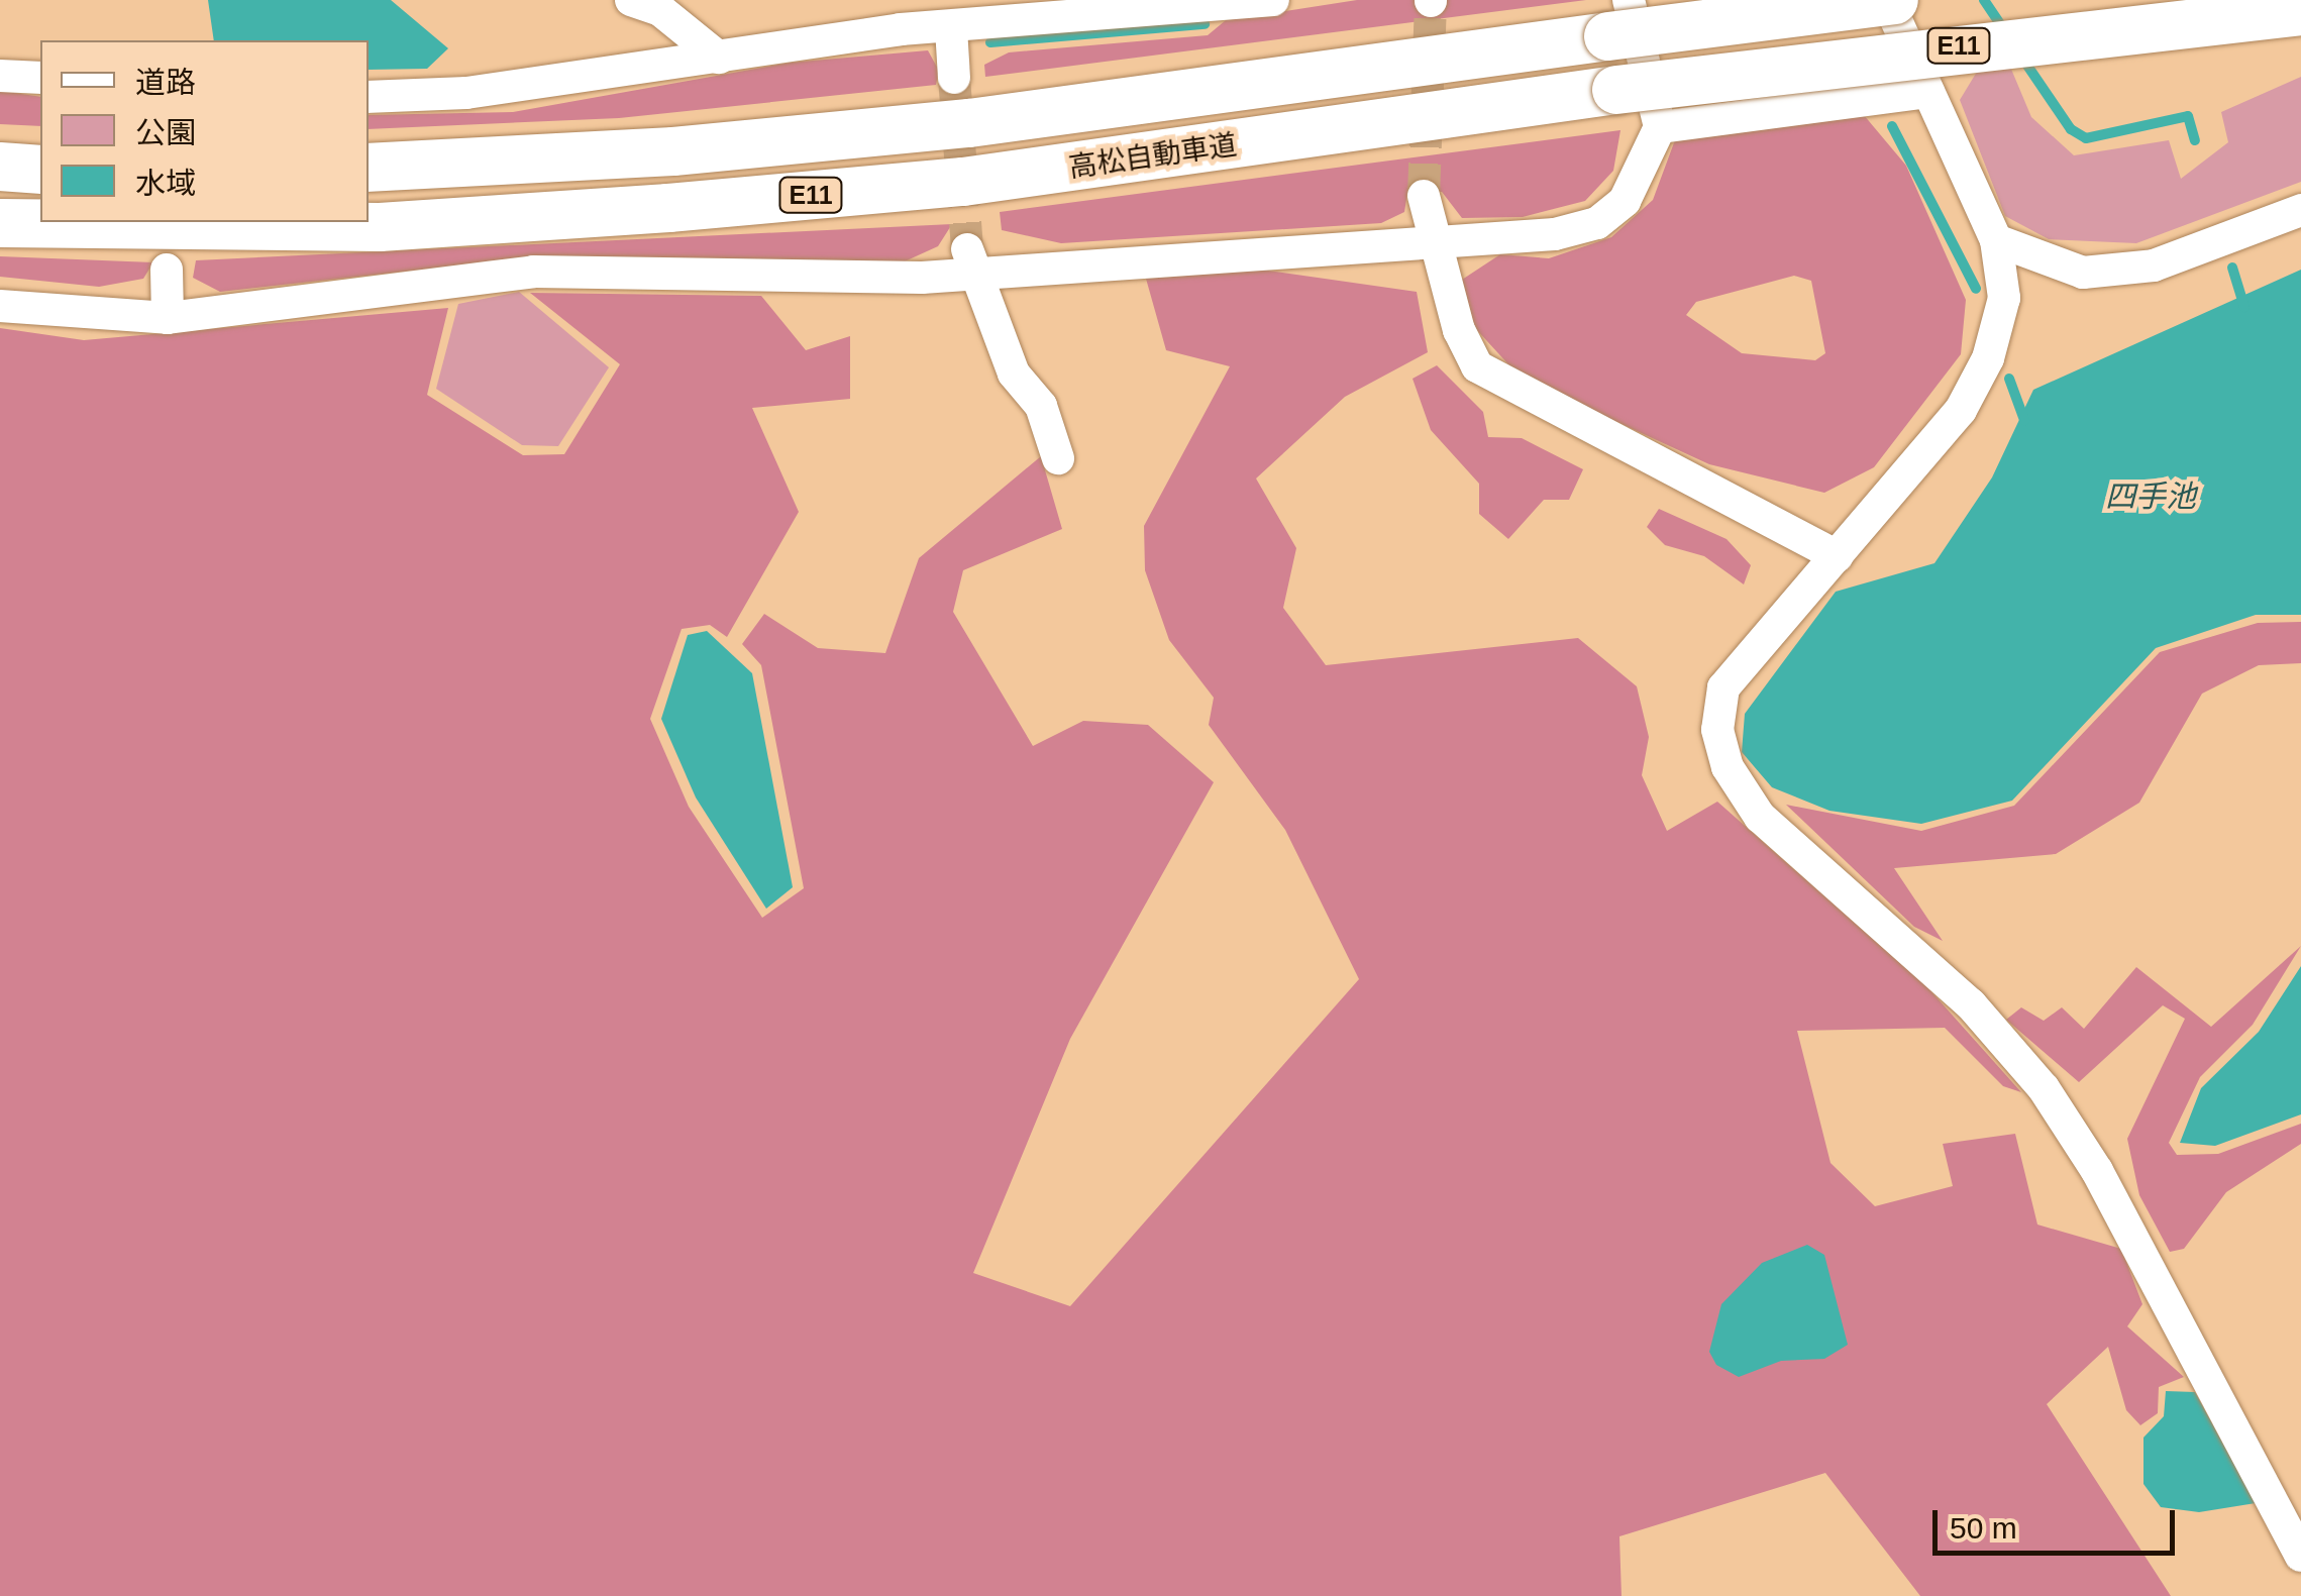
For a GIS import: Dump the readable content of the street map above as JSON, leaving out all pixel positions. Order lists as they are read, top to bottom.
{
  "streets": {
    "highway": ["E11", "高松自動車道"]
  },
  "water": ["四手池"],
  "legend": ["道路", "公園", "水域"],
  "scale_bar": "50 m"
}
